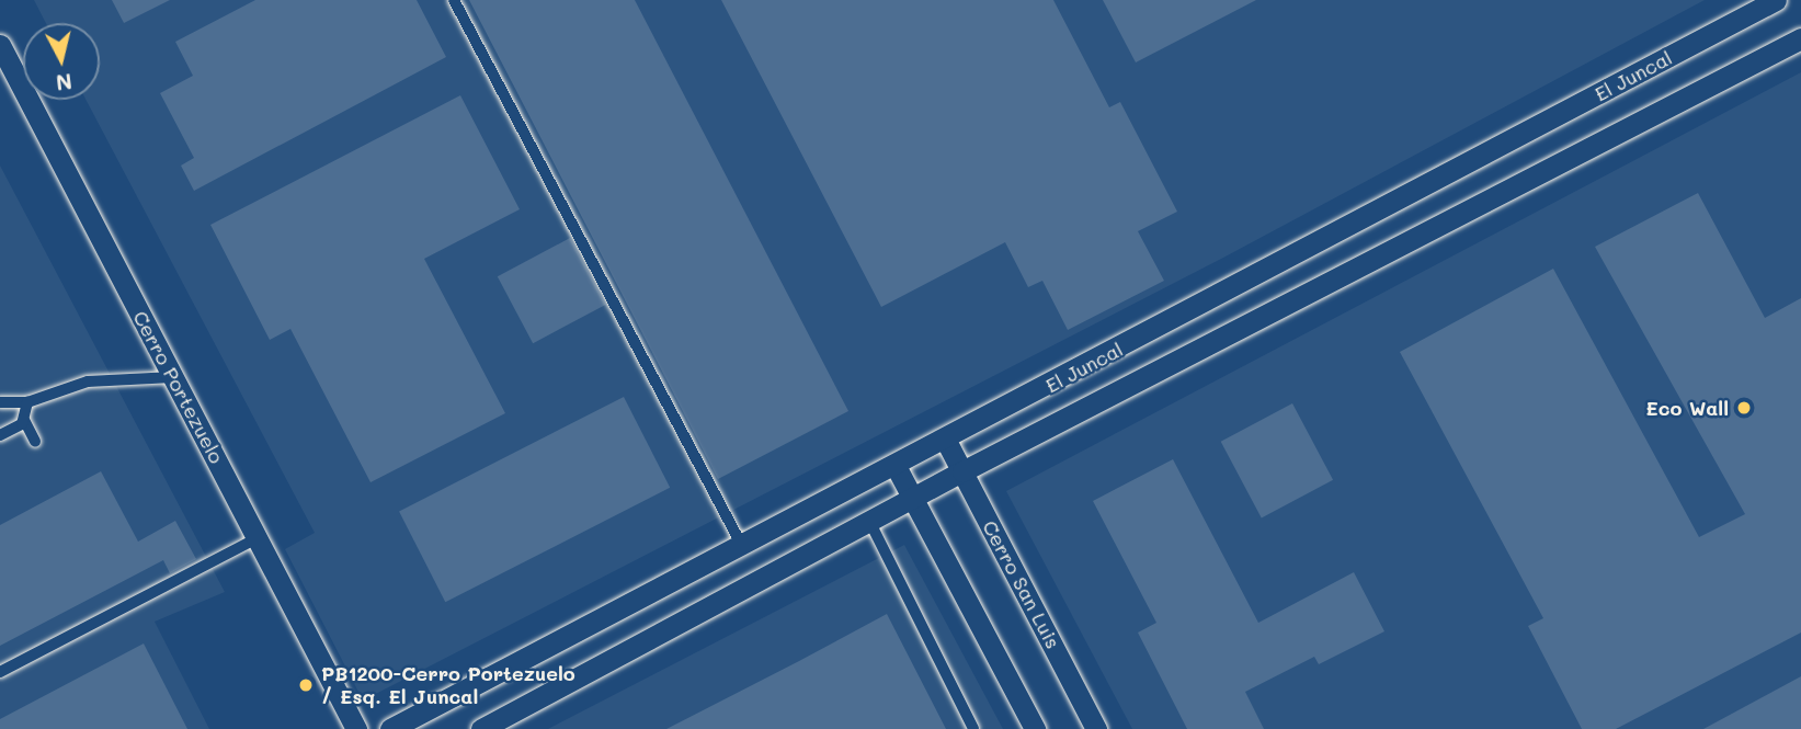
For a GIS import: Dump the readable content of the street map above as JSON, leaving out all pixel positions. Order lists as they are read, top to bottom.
{
  "streets": {
    "street": ["El Juncal", "Cerro Portezuelo", "Cerro San Luis"]
  },
  "crossings": [
    ["El Juncal", "Cerro San Luis"]
  ],
  "places": ["Eco Wall", "PB1200-Cerro Portezuelo / Esq. El Juncal"],
  "north": "bottom"
}
